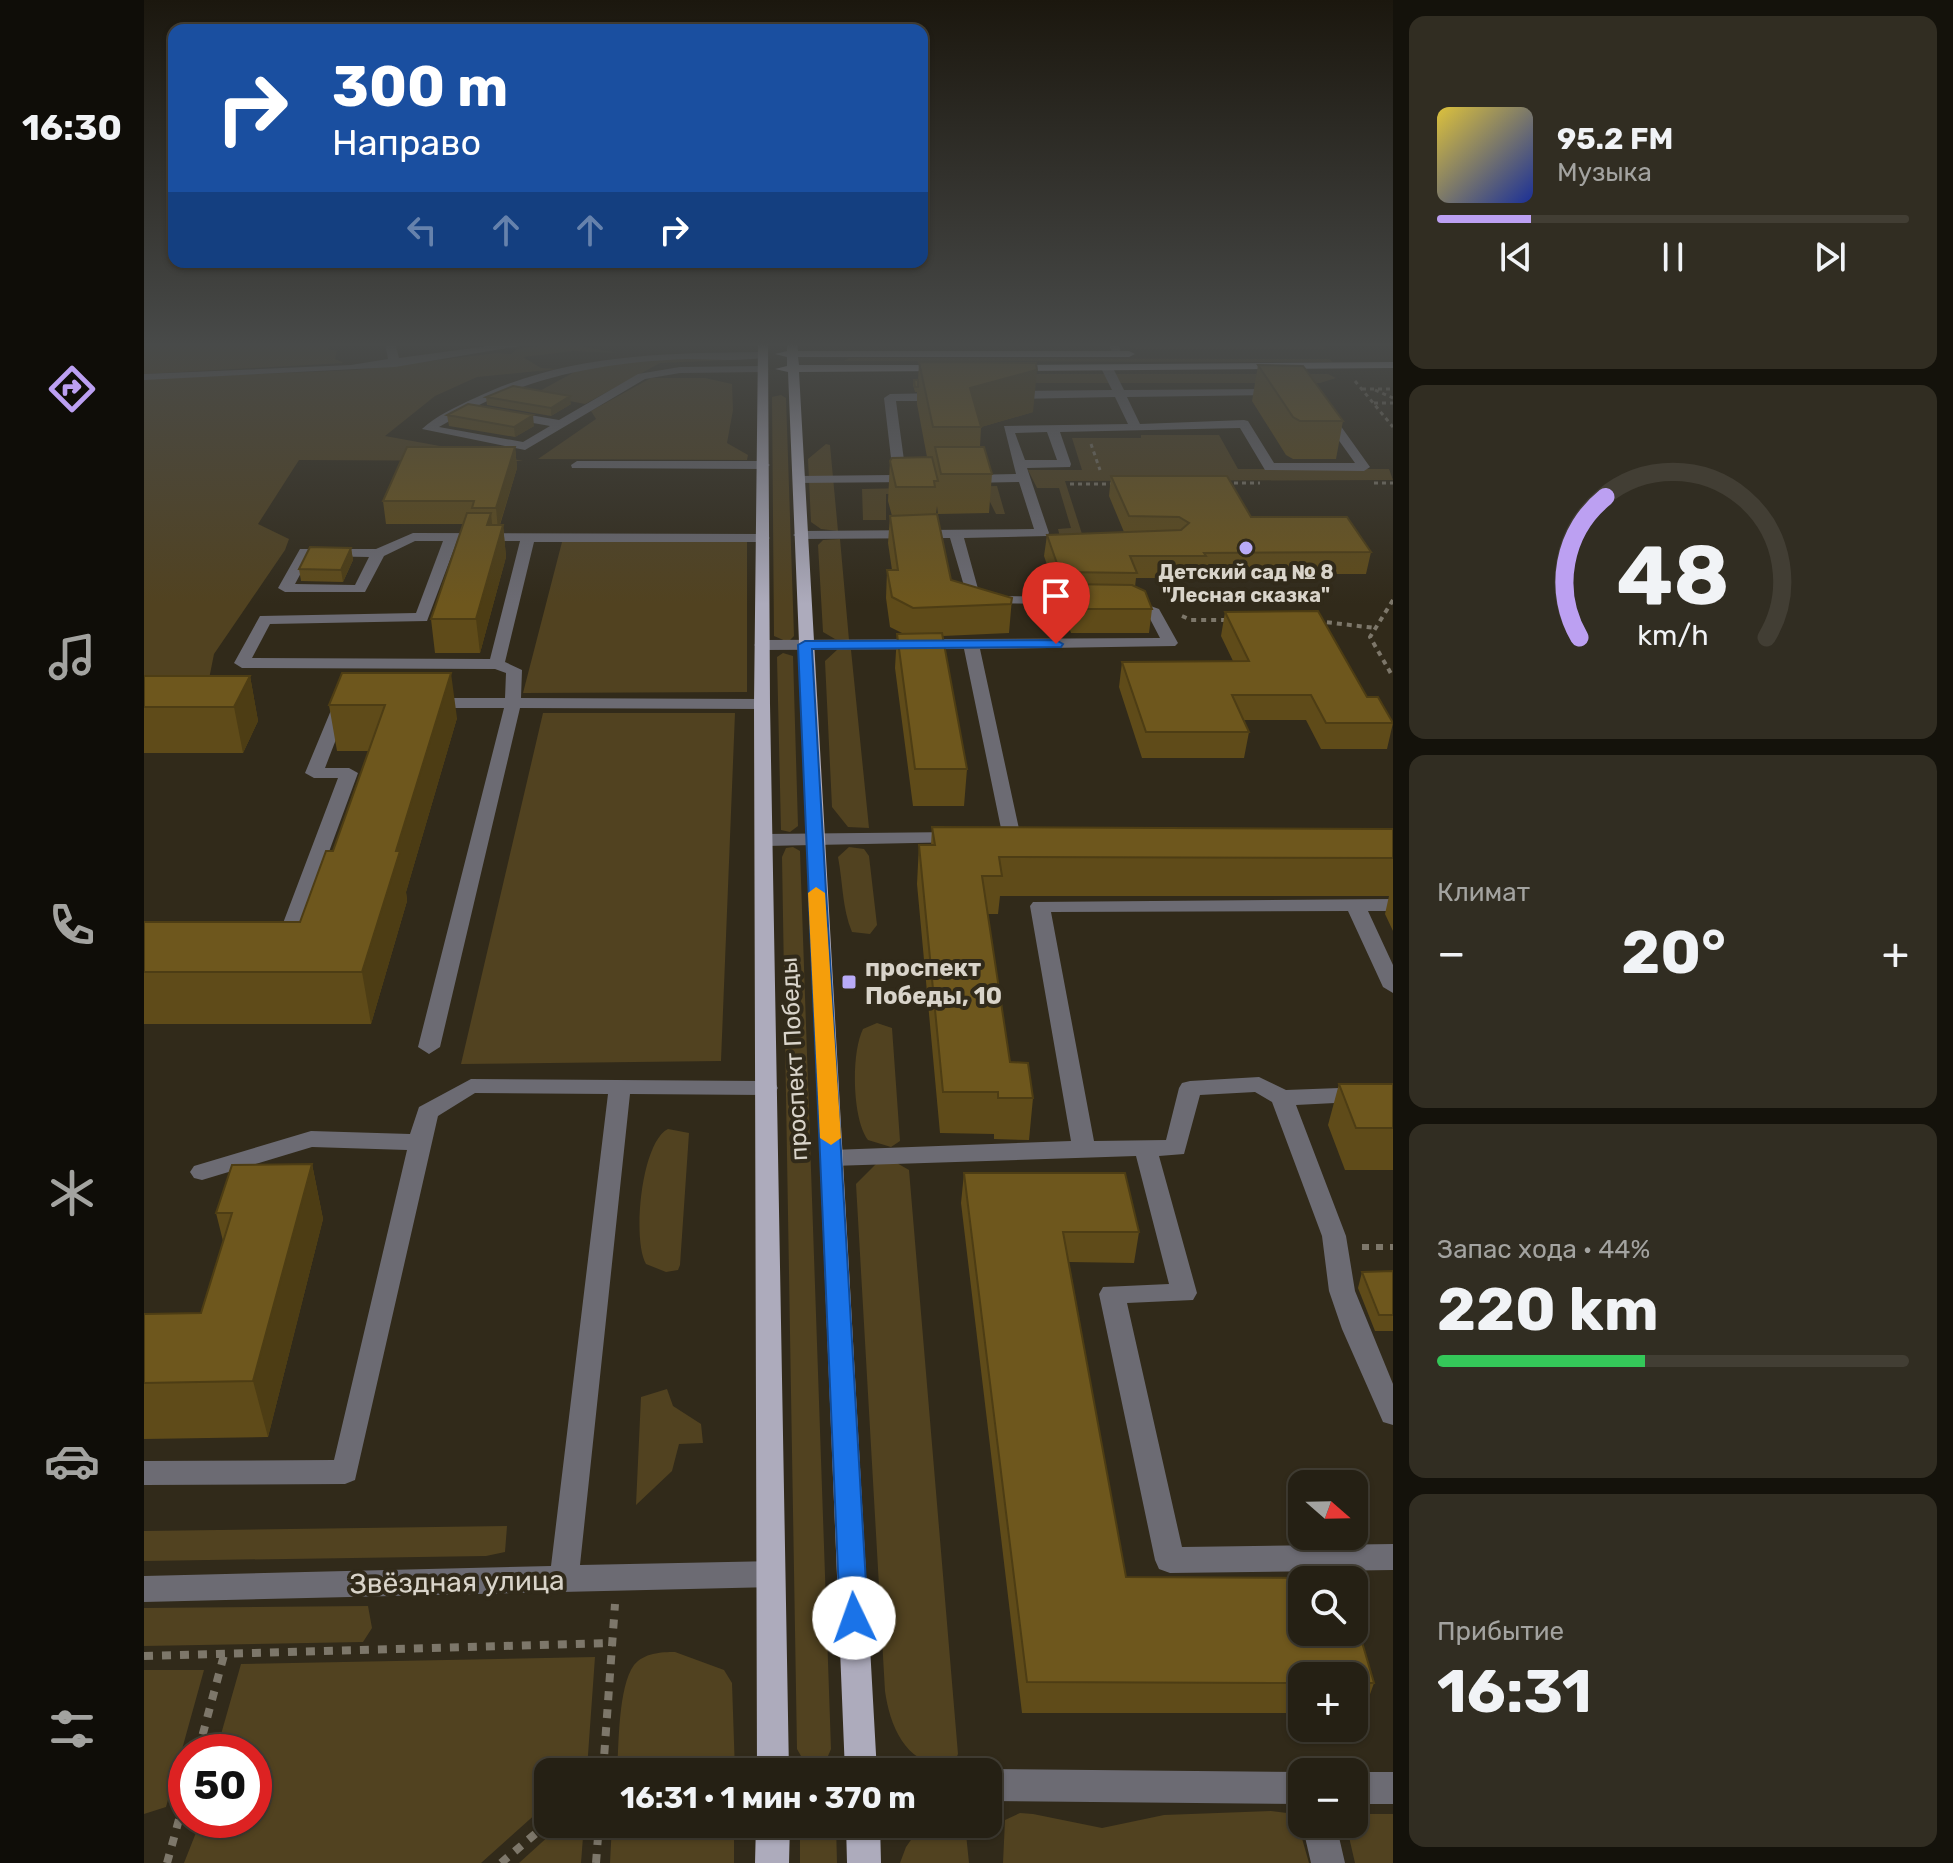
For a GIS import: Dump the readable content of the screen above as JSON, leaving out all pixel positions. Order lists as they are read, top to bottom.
{
  "streets": {
    "main road": ["проспект Победы"],
    "street": ["Звёздная улица"]
  },
  "crossings": [
    ["проспект Победы", "Звёздная улица"]
  ],
  "places": {
    "other": ["Детский сад № 8 \"Лесная сказка\""],
    "transit": ["проспект Победы, 10"]
  },
  "north": "right",
  "page": {
    "tabs": "16:30",
    "turn": ["300 m", "Направо"],
    "song": ["95.2 FM", "Музыка"],
    "tile": [
      "Климат",
      ["Запас хода · 44%", "220 km"],
      ["Прибытие", "16:31"]
    ],
    "heat": ["−", "20°", "+"],
    "map_buttons": ["+", "−"],
    "limit": "50",
    "trip": "16:31 · 1 мин · 370 m",
    "gauge": ["48", "km/h"]
  }
}
